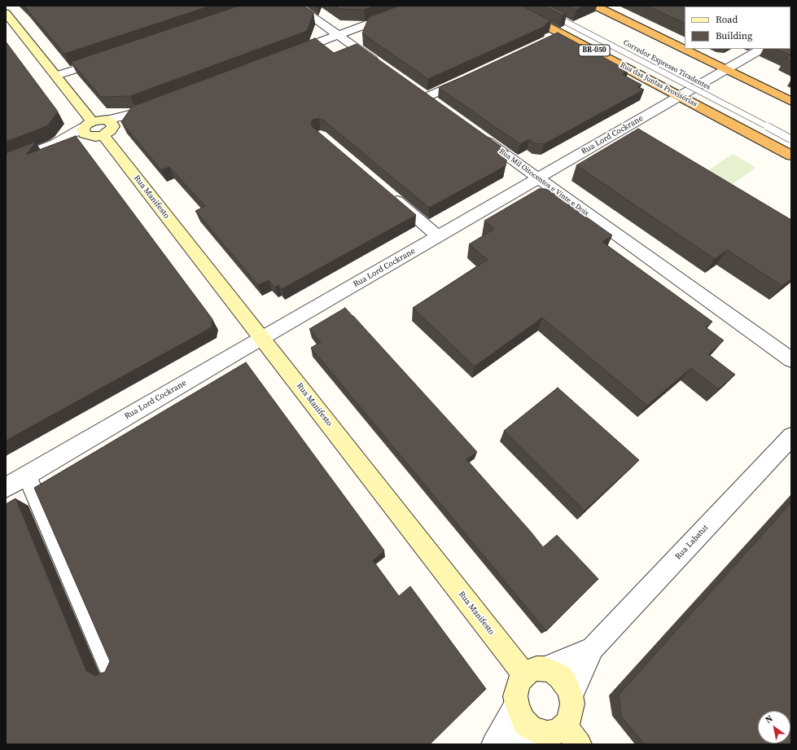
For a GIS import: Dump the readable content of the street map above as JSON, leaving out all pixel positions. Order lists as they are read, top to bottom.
{
  "streets": {
    "highway": ["BR-050", "Rua das Juntas Provisórias"],
    "main road": ["Rua Manifesto"],
    "street": ["Rua Lord Cockrane", "Rua Mil Oitocentos e Vinte e Dois", "Rua Labatut"],
    "lane": ["Corredor Expresso Tiradentes"]
  },
  "crossings": [
    ["Rua das Juntas Provisórias", "Rua Lord Cockrane"],
    ["Rua Lord Cockrane", "Rua Mil Oitocentos e Vinte e Dois"],
    ["Rua Lord Cockrane", "Rua Manifesto"],
    ["Rua Manifesto", "Rua Labatut"]
  ],
  "legend": ["Road", "Building"],
  "north": "top left"
}
